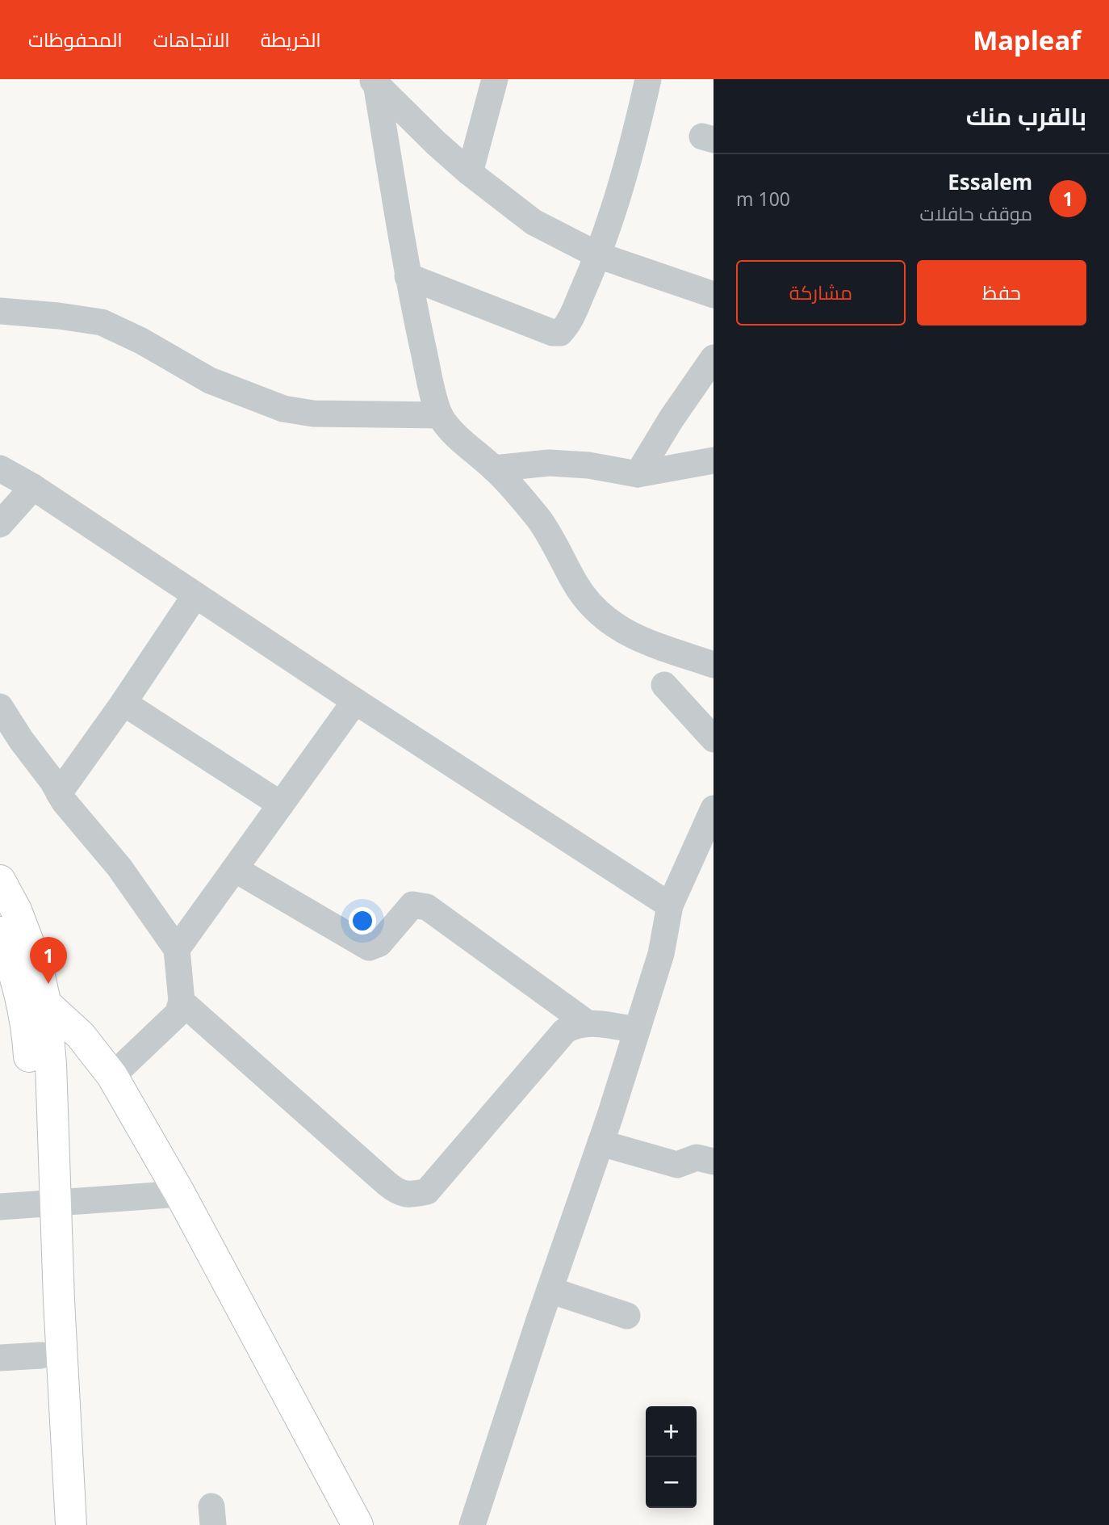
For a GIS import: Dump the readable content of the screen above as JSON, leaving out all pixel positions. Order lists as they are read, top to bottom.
{
  "page": {
    "header": "Mapleaf",
    "nav": ["الخريطة", "الاتجاهات", "المحفوظات"],
    "heading": "بالقرب منك",
    "list": [
      {
        "mark": "1",
        "name": "Essalem",
        "note": "موقف حافلات",
        "value": "100 m"
      }
    ],
    "buttons": ["حفظ", "مشاركة"],
    "pins": "1",
    "map_buttons": ["+", "−"]
  }
}
